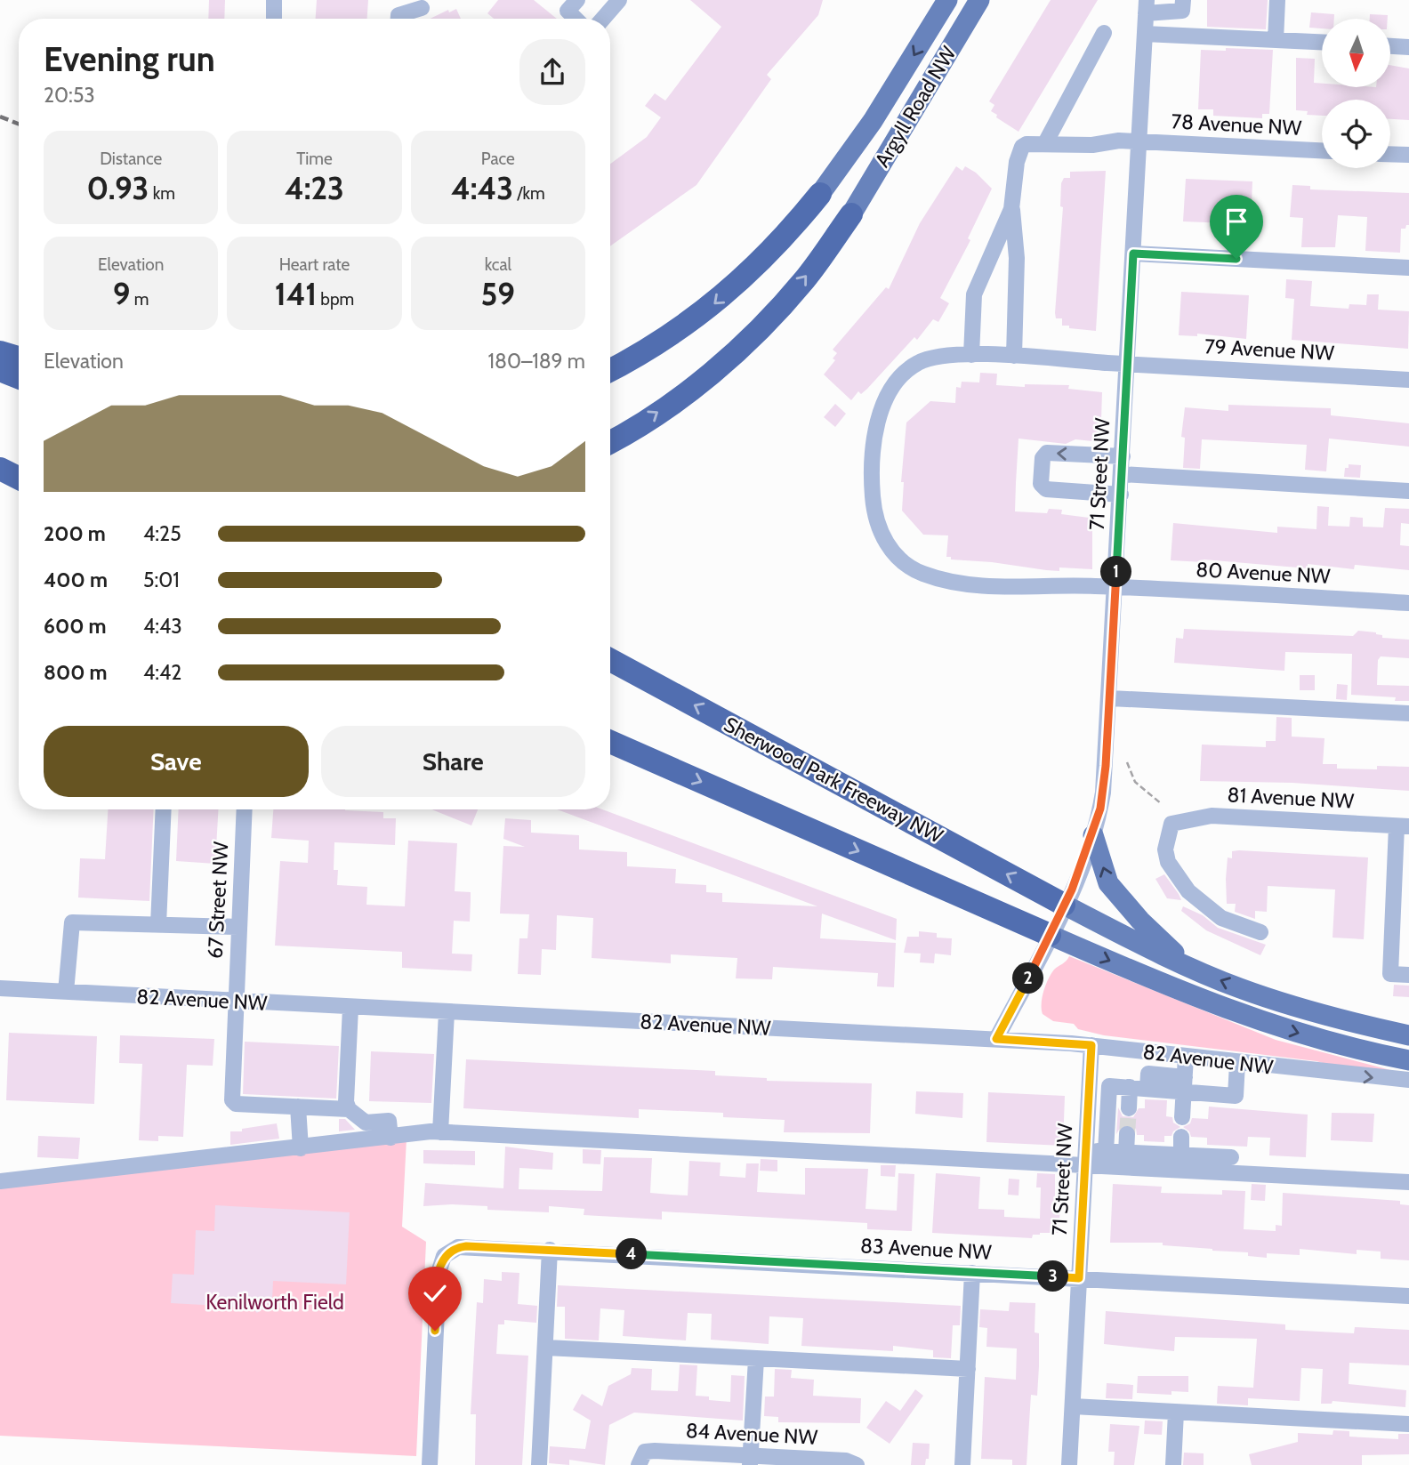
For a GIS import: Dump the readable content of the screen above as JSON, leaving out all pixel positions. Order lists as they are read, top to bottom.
{
  "streets": {
    "highway": ["Sherwood Park Freeway NW"],
    "main road": ["Argyll Road NW", "82 Avenue NW"],
    "street": [
      "78 Avenue NW",
      "79 Avenue NW",
      "71 Street NW",
      "80 Avenue NW",
      "81 Avenue NW",
      "67 Street NW",
      "83 Avenue NW",
      "84 Avenue NW"
    ]
  },
  "crossings": [
    ["78 Avenue NW", "71 Street NW"],
    ["79 Avenue NW", "71 Street NW"],
    ["79 Avenue NW", "80 Avenue NW"],
    ["71 Street NW", "80 Avenue NW"],
    ["71 Street NW", "Sherwood Park Freeway NW"],
    ["71 Street NW", "82 Avenue NW"],
    ["71 Street NW", "83 Avenue NW"],
    ["67 Street NW", "82 Avenue NW"]
  ],
  "parks": ["Kenilworth Field"],
  "north": "bottom",
  "page": {
    "heading": ["Evening run", "20:53"],
    "stats": [
      ["Distance", "0.93 km"],
      ["Time", "4:23"],
      ["Pace", "4:43 /km"],
      ["Elevation", "9 m"],
      ["Heart rate", "141 bpm"],
      ["kcal", "59"]
    ],
    "chart": ["Elevation", "180–189 m"],
    "list": [
      {
        "name": "200 m",
        "note": "4:25"
      },
      {
        "name": "400 m",
        "note": "5:01"
      },
      {
        "name": "600 m",
        "note": "4:43"
      },
      {
        "name": "800 m",
        "note": "4:42"
      }
    ],
    "pins": [
      "1",
      "2",
      "4",
      "3"
    ],
    "buttons": ["Save", "Share"]
  }
}
